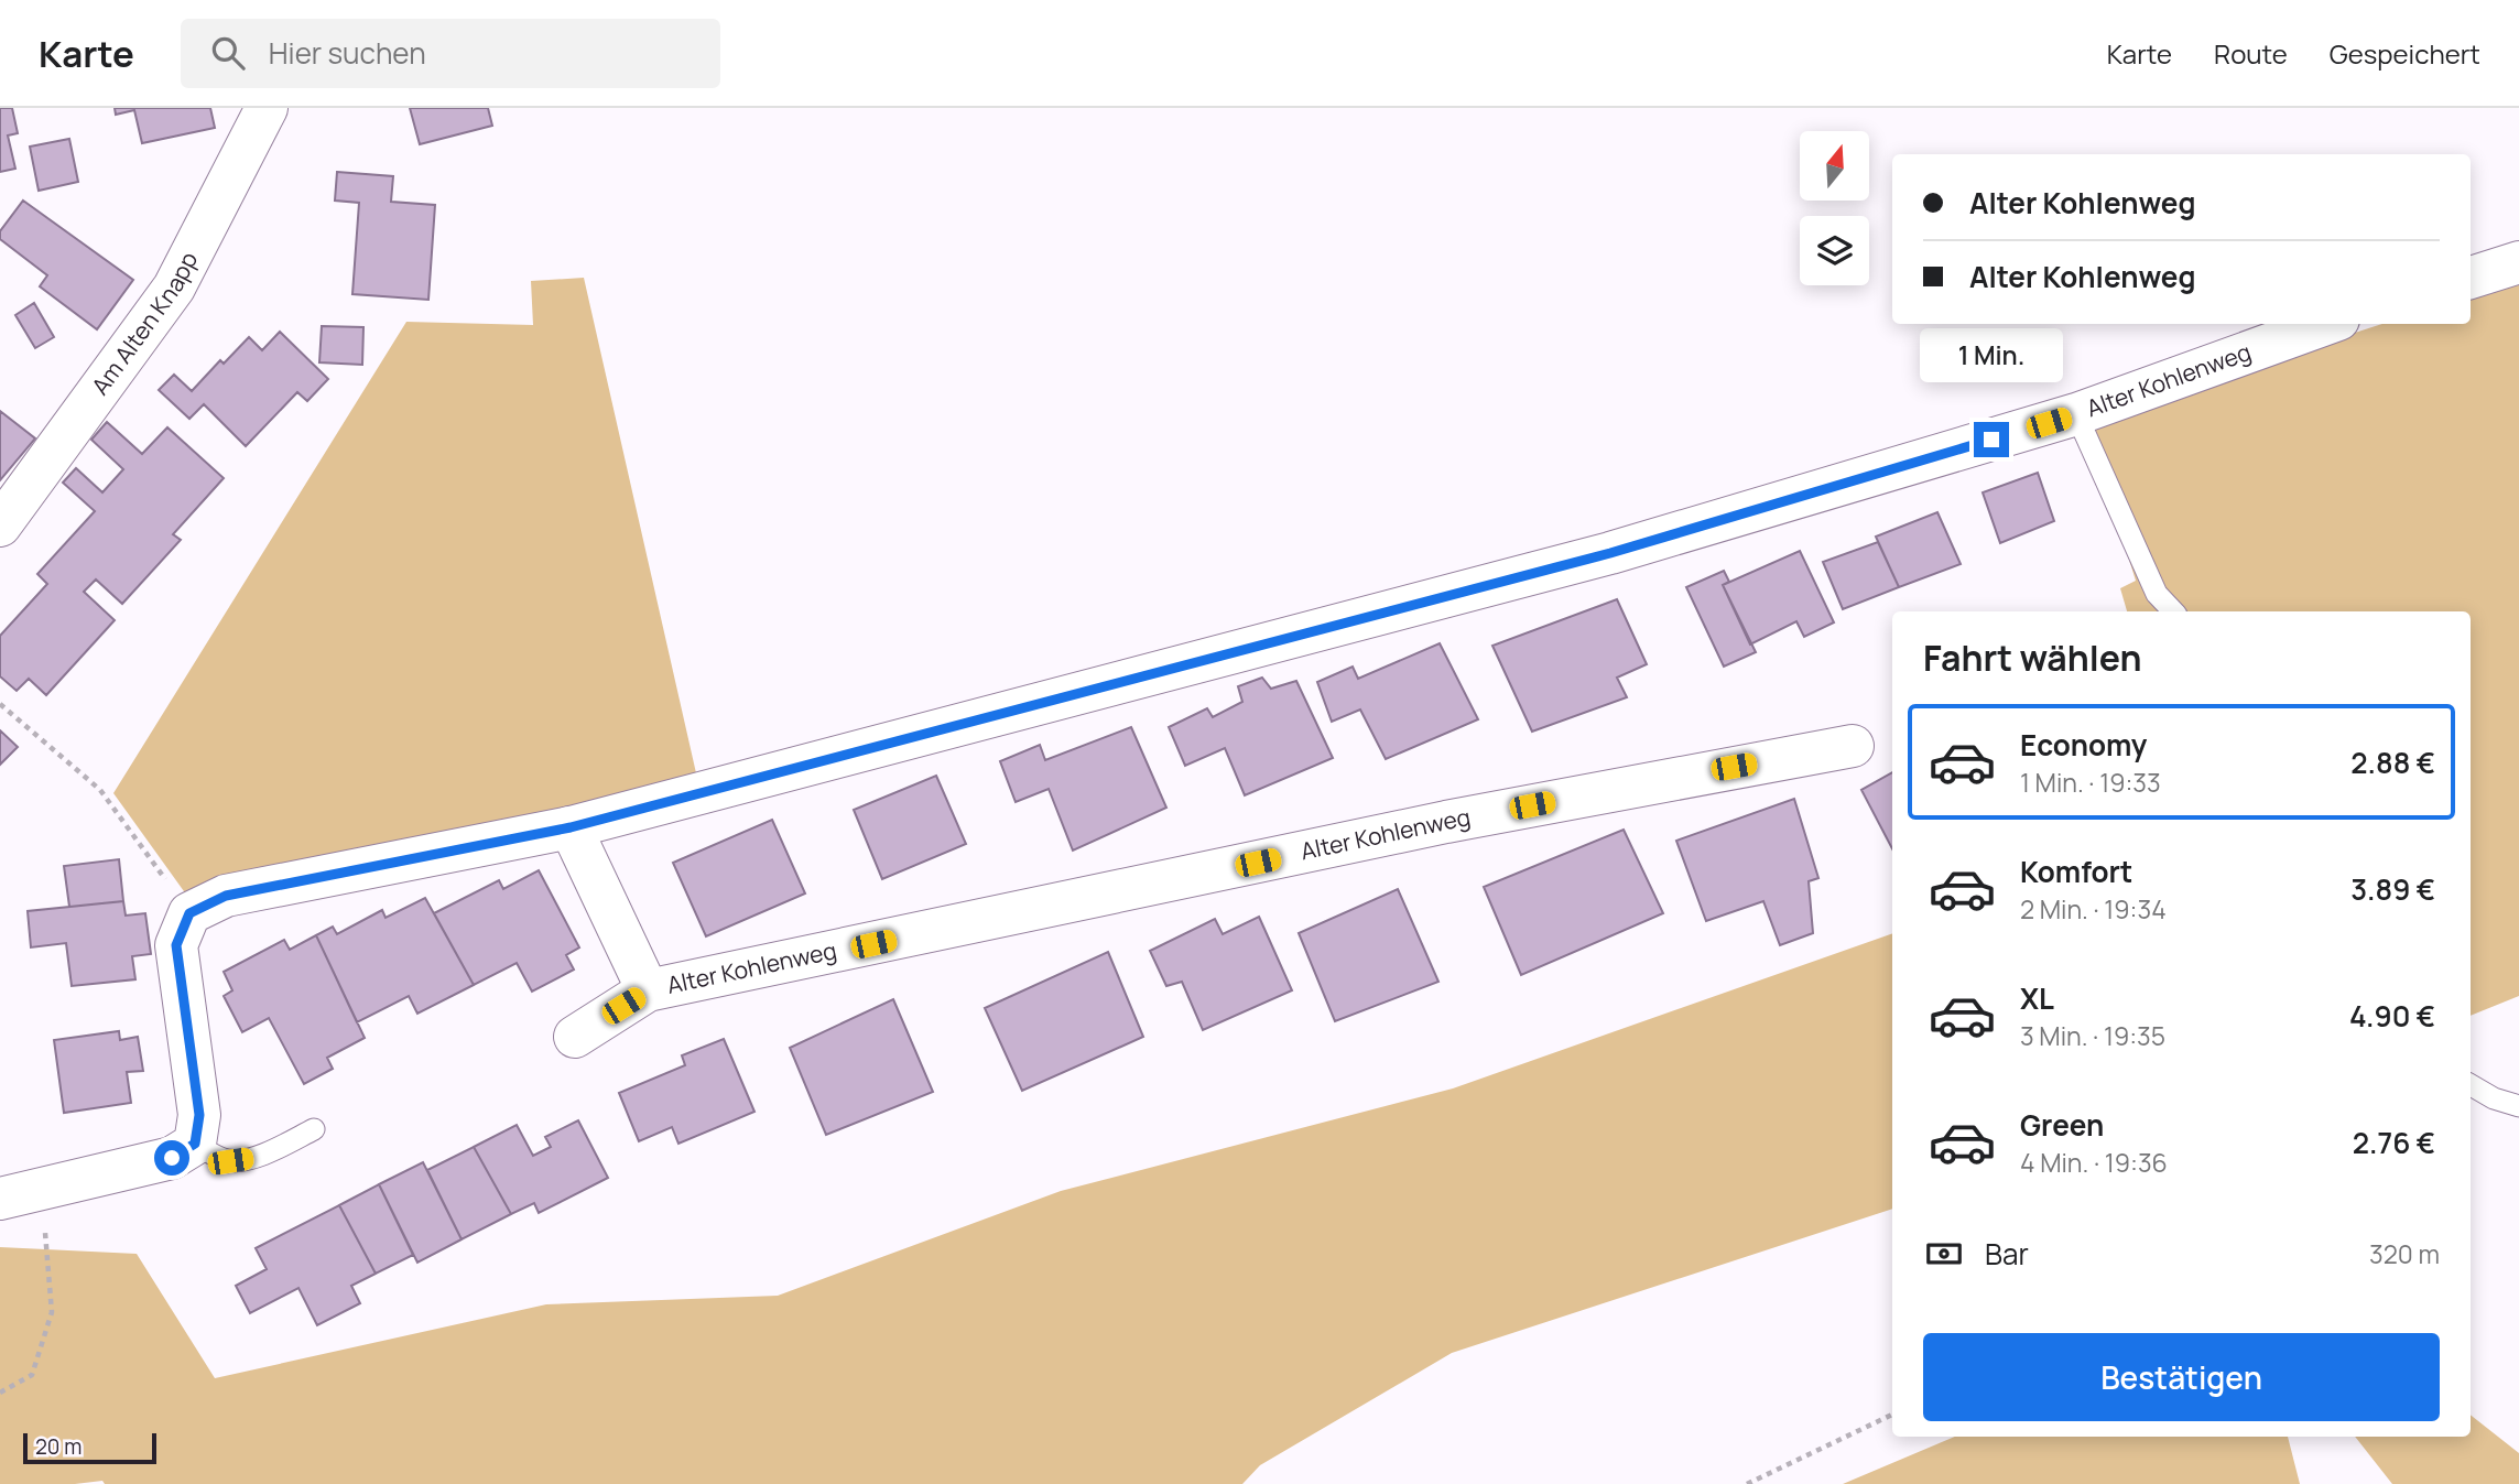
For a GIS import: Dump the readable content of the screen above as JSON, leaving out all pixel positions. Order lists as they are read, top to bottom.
{
  "streets": {
    "street": ["Am Alten Knapp", "Alter Kohlenweg"]
  },
  "scale_bar": "20 m",
  "north": "top",
  "page": {
    "header": "Karte",
    "search": "Hier suchen",
    "nav": ["Karte", "Route", "Gespeichert"],
    "banner": ["Alter Kohlenweg", "Alter Kohlenweg"],
    "bubble": "1 Min.",
    "heading": "Fahrt wählen",
    "list": [
      {
        "name": "Economy",
        "note": "1 Min. · 19:33",
        "value": "2.88 €"
      },
      {
        "name": "Komfort",
        "note": "2 Min. · 19:34",
        "value": "3.89 €"
      },
      {
        "name": "XL",
        "note": "3 Min. · 19:35",
        "value": "4.90 €"
      },
      {
        "name": "Green",
        "note": "4 Min. · 19:36",
        "value": "2.76 €"
      }
    ],
    "pay": ["Bar", "320 m"],
    "buttons": "Bestätigen",
    "scale": "20 m"
  }
}
